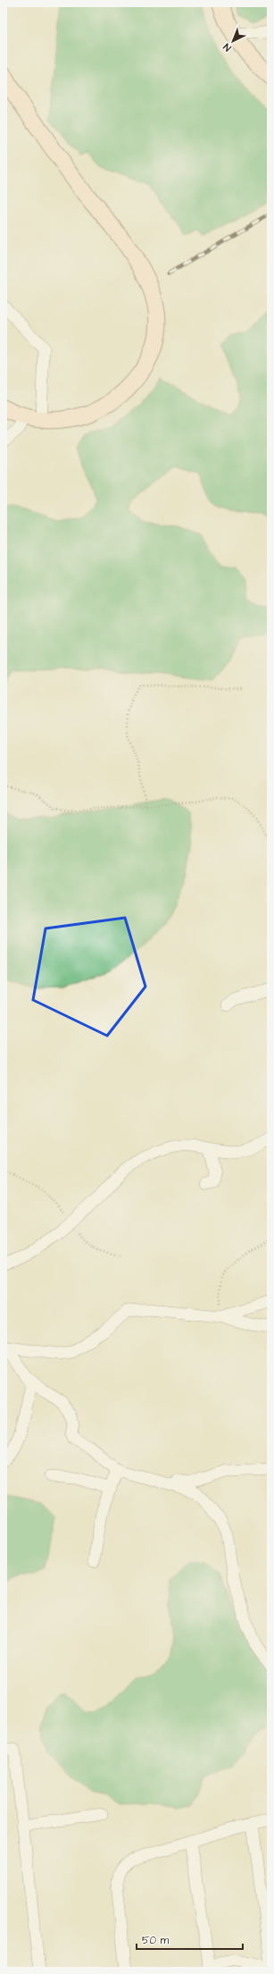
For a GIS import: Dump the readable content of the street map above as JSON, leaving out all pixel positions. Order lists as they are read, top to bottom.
{
  "scale_bar": "50 m",
  "north": "bottom left"
}
